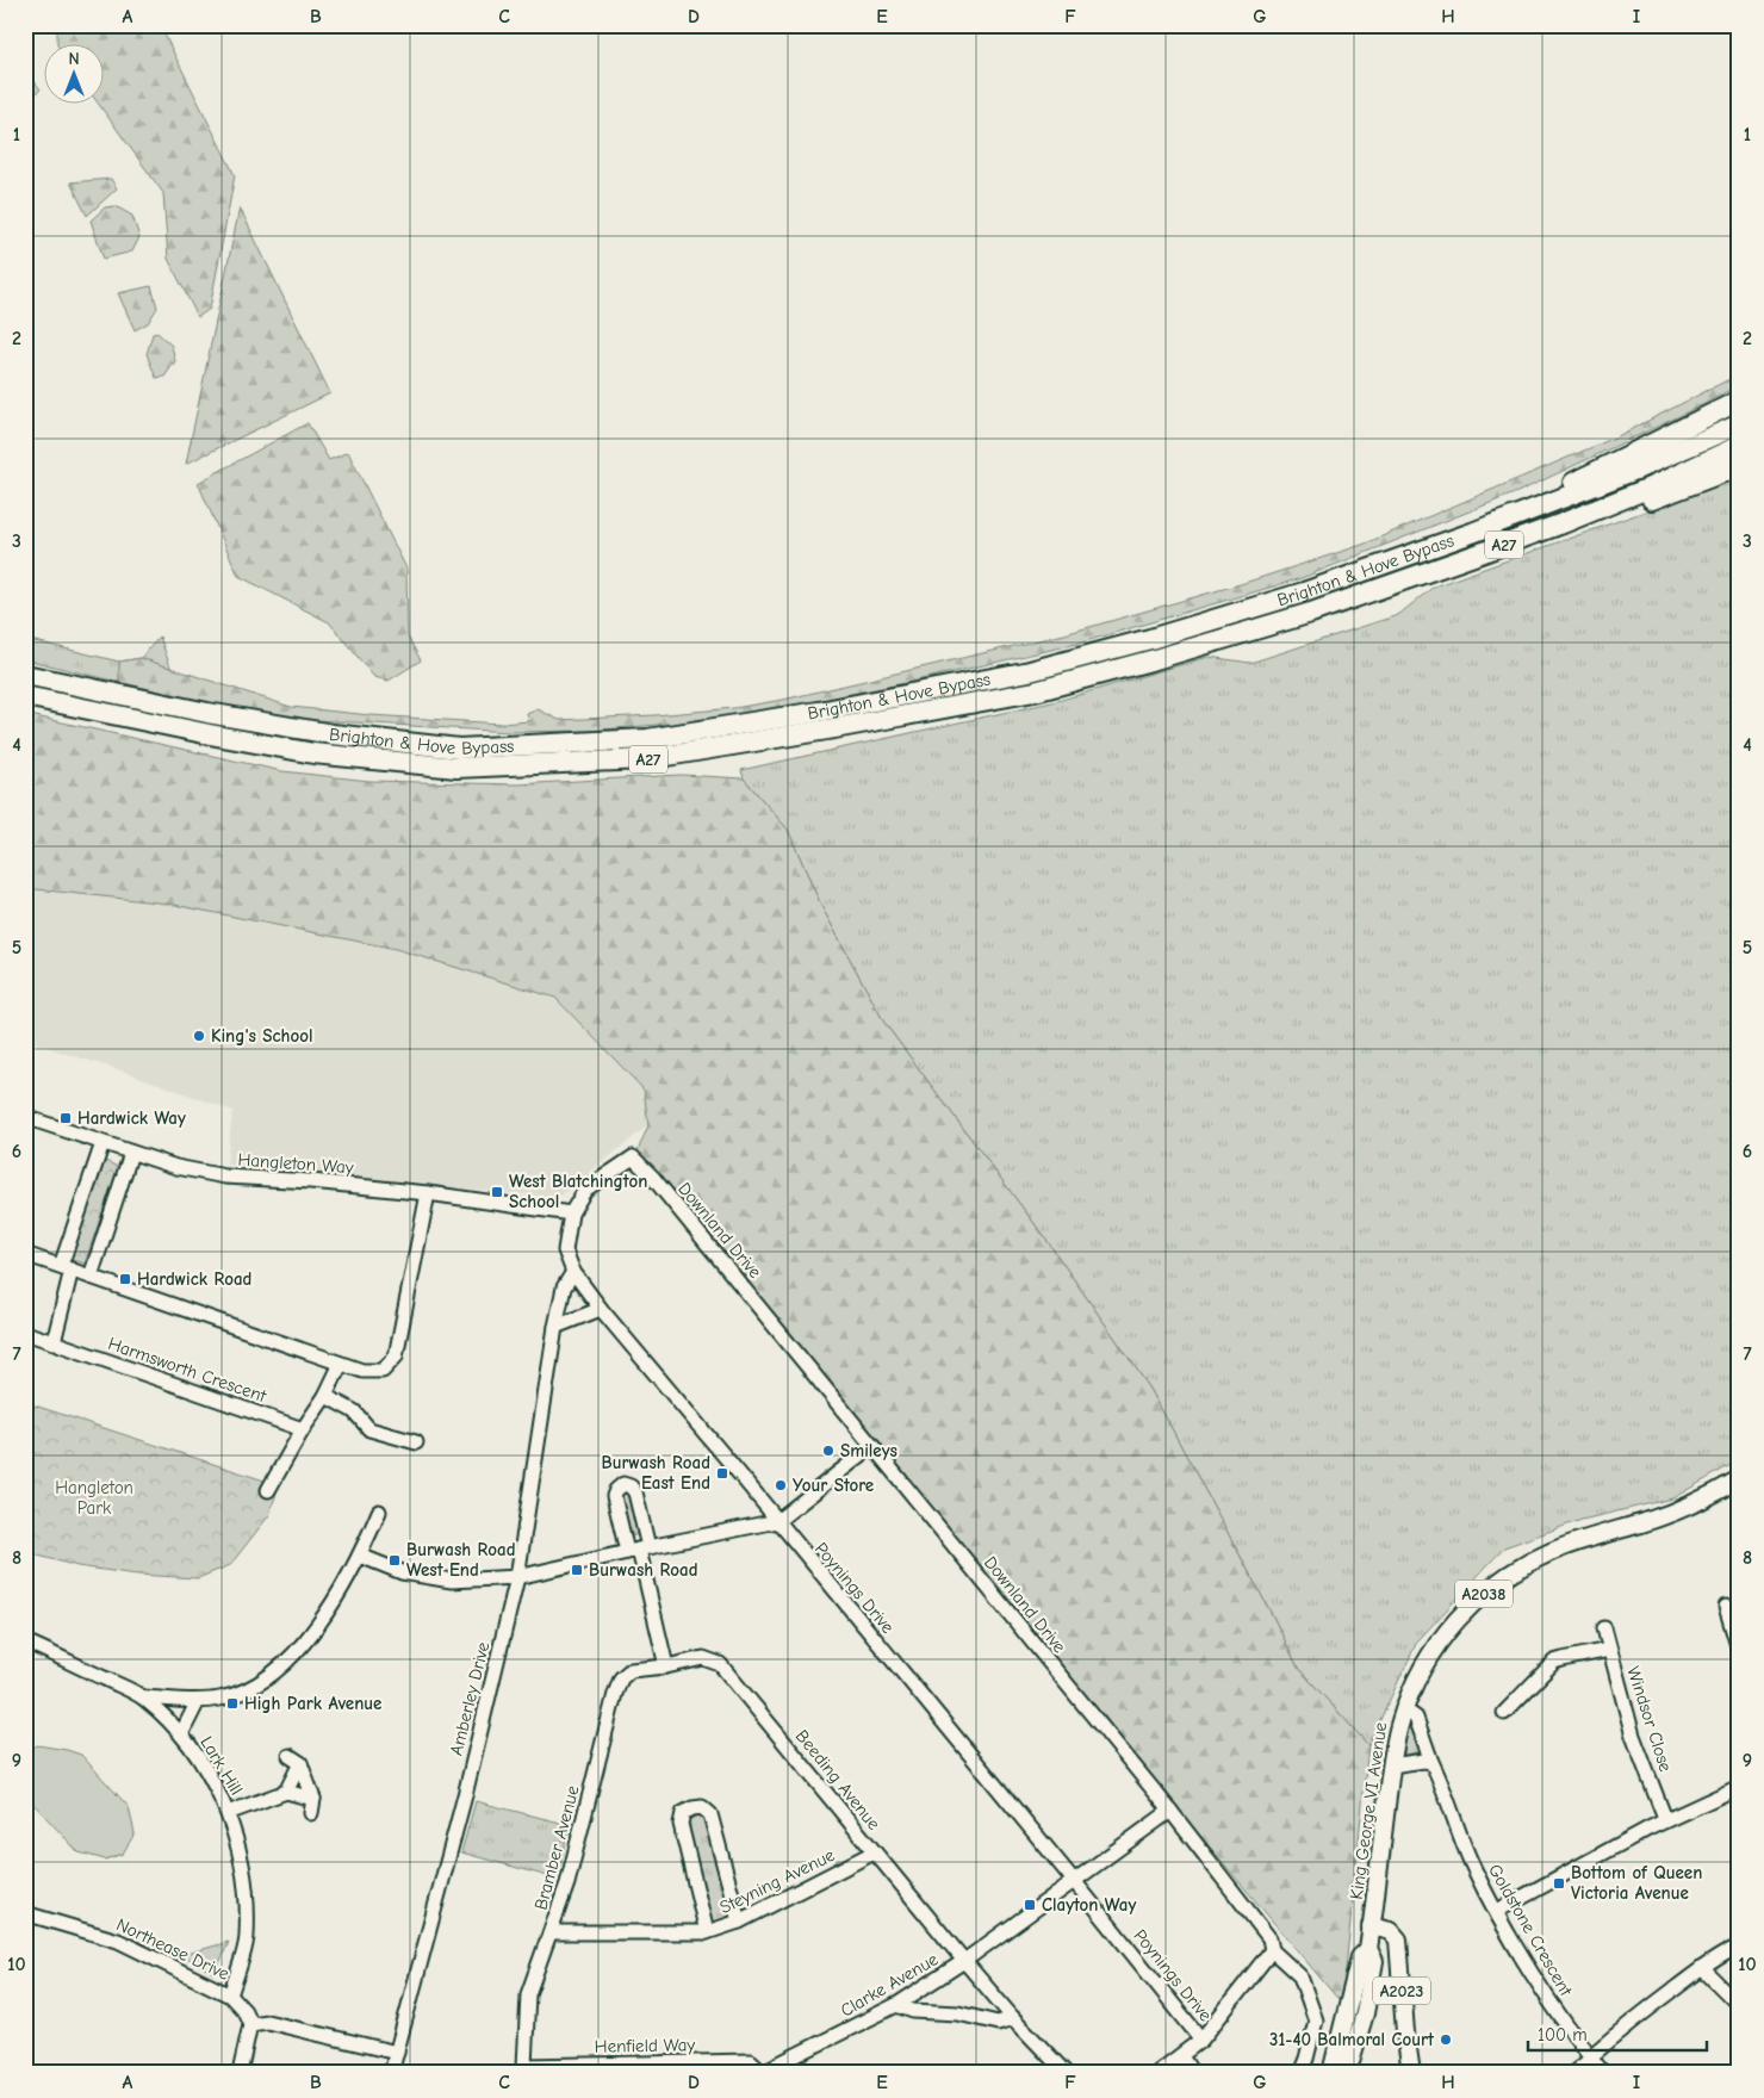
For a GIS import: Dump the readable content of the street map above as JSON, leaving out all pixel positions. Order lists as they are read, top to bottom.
{
  "streets": {
    "highway": ["A27", "Brighton & Hove Bypass"],
    "main road": ["A2038", "King George VI Avenue", "A2023"],
    "street": [
      "Hangleton Way",
      "Downland Drive",
      "Harmsworth Crescent",
      "Poynings Drive",
      "Amberley Drive",
      "Windsor Close",
      "Lark Hill",
      "Beeding Avenue",
      "Bramber Avenue",
      "Steyning Avenue",
      "Goldstone Crescent",
      "Northease Drive",
      "Clarke Avenue",
      "Henfield Way"
    ]
  },
  "crossings": [
    ["A27", "Brighton & Hove Bypass"],
    ["Hangleton Way", "Poynings Drive"],
    ["Downland Drive", "Poynings Drive"],
    ["Poynings Drive", "Amberley Drive"],
    ["Lark Hill", "Northease Drive"],
    ["Beeding Avenue", "Bramber Avenue"],
    ["Beeding Avenue", "Steyning Avenue"],
    ["Beeding Avenue", "Clarke Avenue"],
    ["King George VI Avenue", "Goldstone Crescent"],
    ["King George VI Avenue", "A2023"],
    ["Bramber Avenue", "Steyning Avenue"],
    ["Bramber Avenue", "Henfield Way"],
    ["Clarke Avenue", "Henfield Way"]
  ],
  "parks": ["Hangleton Park"],
  "places": {
    "other": [
      "King's School",
      "Smileys",
      "Your Store",
      "31-40 Balmoral Court"
    ],
    "transit": [
      "Hardwick Way",
      "West Blatchington School",
      "Hardwick Road",
      "Burwash Road East End",
      "Burwash Road West End",
      "Burwash Road",
      "High Park Avenue",
      "Bottom of Queen Victoria Avenue",
      "Clayton Way"
    ]
  },
  "scale_bar": "100 m",
  "north": "top",
  "grid": {
    "columns": [
      "A",
      "B",
      "C",
      "D",
      "E",
      "F",
      "G",
      "H",
      "I"
    ],
    "rows": [
      "1",
      "2",
      "3",
      "4",
      "5",
      "6",
      "7",
      "8",
      "9",
      "10"
    ]
  }
}
